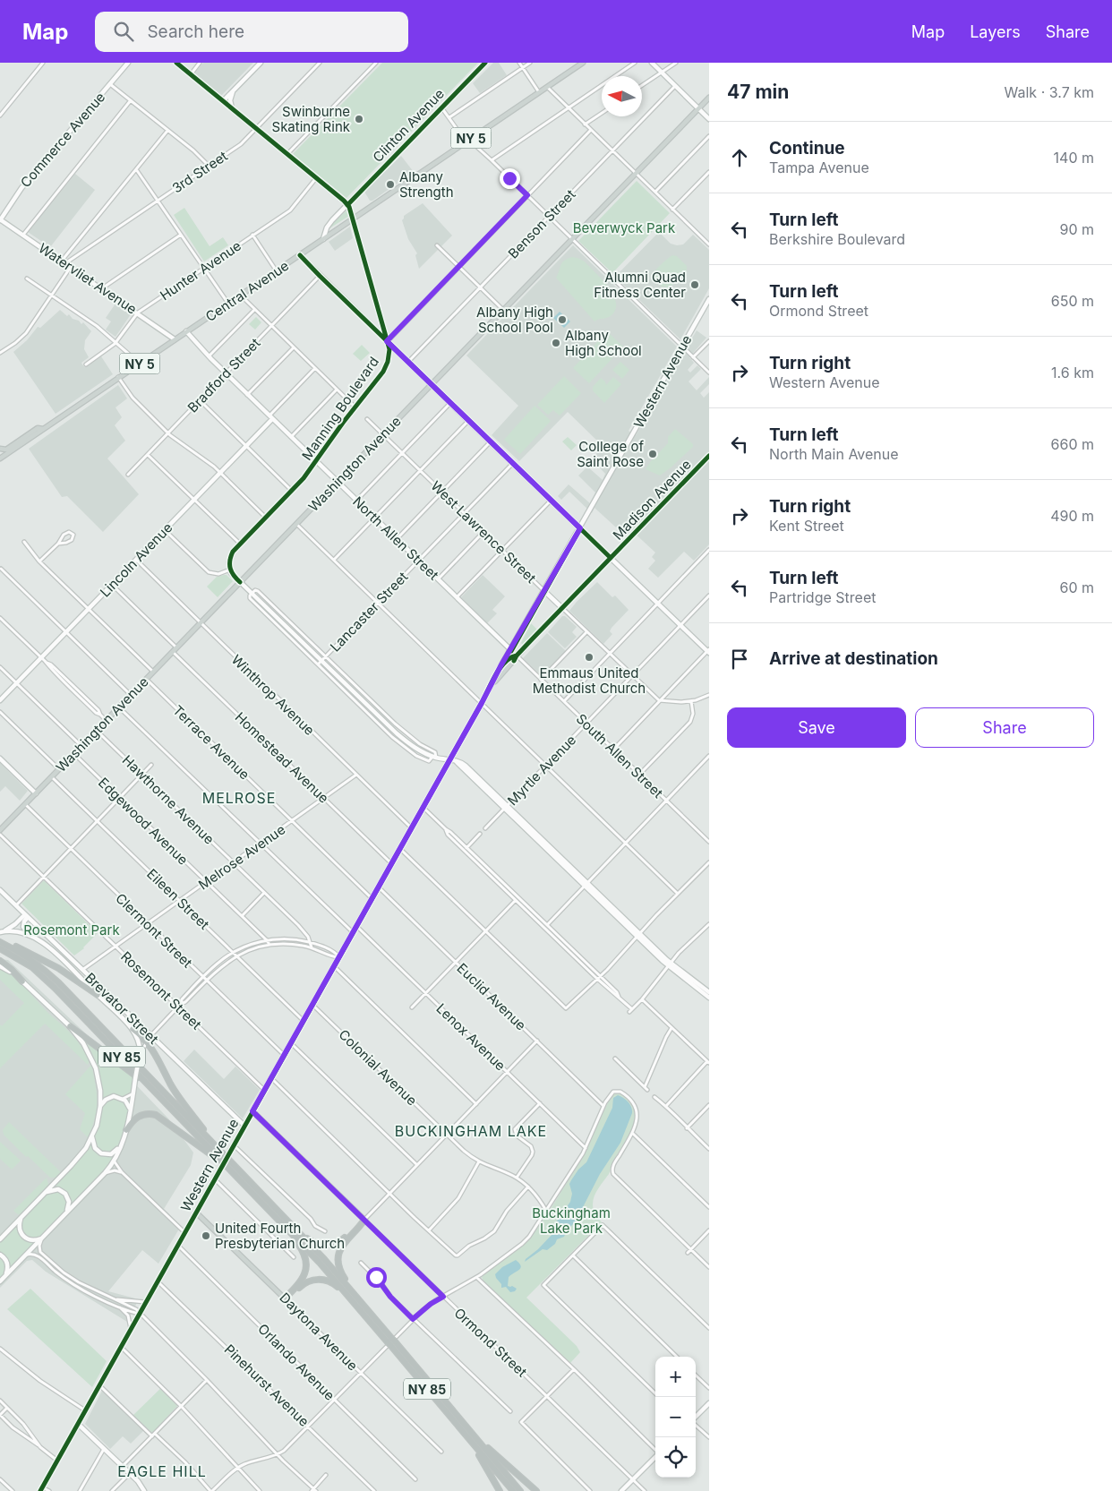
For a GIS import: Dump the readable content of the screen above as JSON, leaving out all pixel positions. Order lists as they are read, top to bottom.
{
  "streets": {
    "highway": ["NY 85"],
    "main road": [
      "NY 5",
      "Central Avenue",
      "Western Avenue",
      "Washington Avenue",
      "Madison Avenue",
      "Daytona Avenue",
      "Ormond Street"
    ],
    "street": [
      "Clinton Avenue",
      "Commerce Avenue",
      "3rd Street",
      "Benson Street",
      "Hunter Avenue",
      "Watervliet Avenue",
      "Bradford Street",
      "Manning Boulevard",
      "West Lawrence Street",
      "North Allen Street",
      "Lincoln Avenue",
      "Lancaster Street",
      "Winthrop Avenue",
      "Terrace Avenue",
      "South Allen Street",
      "Homestead Avenue",
      "Myrtle Avenue",
      "Hawthorne Avenue",
      "Edgewood Avenue",
      "Melrose Avenue",
      "Eileen Street",
      "Clermont Street",
      "Rosemont Street",
      "Euclid Avenue",
      "Brevator Street",
      "Lenox Avenue",
      "Colonial Avenue",
      "Orlando Avenue",
      "Pinehurst Avenue"
    ]
  },
  "crossings": [
    ["Clinton Avenue", "Central Avenue"],
    ["Clinton Avenue", "Manning Boulevard"],
    ["Commerce Avenue", "Watervliet Avenue"],
    ["3rd Street", "Watervliet Avenue"],
    ["Hunter Avenue", "Watervliet Avenue"],
    ["Watervliet Avenue", "Central Avenue"],
    ["Central Avenue", "Manning Boulevard"],
    ["Central Avenue", "North Allen Street"],
    ["Bradford Street", "North Allen Street"],
    ["Western Avenue", "Madison Avenue"],
    ["Western Avenue", "West Lawrence Street"],
    ["Western Avenue", "North Allen Street"],
    ["Western Avenue", "Winthrop Avenue"],
    ["Western Avenue", "Terrace Avenue"],
    ["Western Avenue", "South Allen Street"],
    ["Western Avenue", "Homestead Avenue"],
    ["Western Avenue", "Eileen Street"],
    ["Western Avenue", "Clermont Street"],
    ["Western Avenue", "Rosemont Street"],
    ["Western Avenue", "Euclid Avenue"],
    ["Western Avenue", "Brevator Street"],
    ["Western Avenue", "Lenox Avenue"],
    ["Western Avenue", "Colonial Avenue"],
    ["Western Avenue", "Daytona Avenue"],
    ["Western Avenue", "Ormond Street"],
    ["Western Avenue", "Orlando Avenue"],
    ["Western Avenue", "Pinehurst Avenue"],
    ["Manning Boulevard", "North Allen Street"],
    ["Washington Avenue", "West Lawrence Street"],
    ["Washington Avenue", "North Allen Street"],
    ["Washington Avenue", "Winthrop Avenue"],
    ["Washington Avenue", "Terrace Avenue"],
    ["Washington Avenue", "Homestead Avenue"],
    ["Washington Avenue", "Hawthorne Avenue"],
    ["Washington Avenue", "Edgewood Avenue"],
    ["Washington Avenue", "Eileen Street"],
    ["Washington Avenue", "Clermont Street"],
    ["Madison Avenue", "West Lawrence Street"],
    ["Madison Avenue", "South Allen Street"],
    ["West Lawrence Street", "Lancaster Street"],
    ["West Lawrence Street", "Myrtle Avenue"],
    ["North Allen Street", "Lincoln Avenue"],
    ["North Allen Street", "Lancaster Street"],
    ["North Allen Street", "South Allen Street"],
    ["Lincoln Avenue", "Winthrop Avenue"],
    ["Winthrop Avenue", "Melrose Avenue"],
    ["Terrace Avenue", "Melrose Avenue"],
    ["South Allen Street", "Myrtle Avenue"],
    ["Homestead Avenue", "Melrose Avenue"],
    ["Hawthorne Avenue", "Melrose Avenue"],
    ["Edgewood Avenue", "Melrose Avenue"],
    ["Melrose Avenue", "Eileen Street"],
    ["Melrose Avenue", "Clermont Street"],
    ["Melrose Avenue", "Rosemont Street"],
    ["Melrose Avenue", "Brevator Street"],
    ["Orlando Avenue", "Pinehurst Avenue"]
  ],
  "districts": ["MELROSE", "BUCKINGHAM LAKE", "EAGLE HILL"],
  "parks": ["Beverwyck Park", "Rosemont Park", "Buckingham Lake Park"],
  "places": [
    "Swinburne Skating Rink",
    "Albany Strength",
    "Alumni Quad Fitness Center",
    "Albany High School Pool",
    "Albany High School",
    "College of Saint Rose",
    "Emmaus United Methodist Church",
    "United Fourth Presbyterian Church"
  ],
  "north": "left",
  "page": {
    "header": "Map",
    "search": "Search here",
    "nav": ["Map", "Layers", "Share"],
    "heading": ["47 min", "Walk · 3.7 km"],
    "list": [
      ["Continue", "Tampa Avenue", "140 m"],
      ["Turn left", "Berkshire Boulevard", "90 m"],
      ["Turn left", "Ormond Street", "650 m"],
      ["Turn right", "Western Avenue", "1.6 km"],
      ["Turn left", "North Main Avenue", "660 m"],
      ["Turn right", "Kent Street", "490 m"],
      ["Turn left", "Partridge Street", "60 m"],
      "Arrive at destination"
    ],
    "buttons": ["Save", "Share"],
    "map_buttons": ["+", "−"]
  }
}
